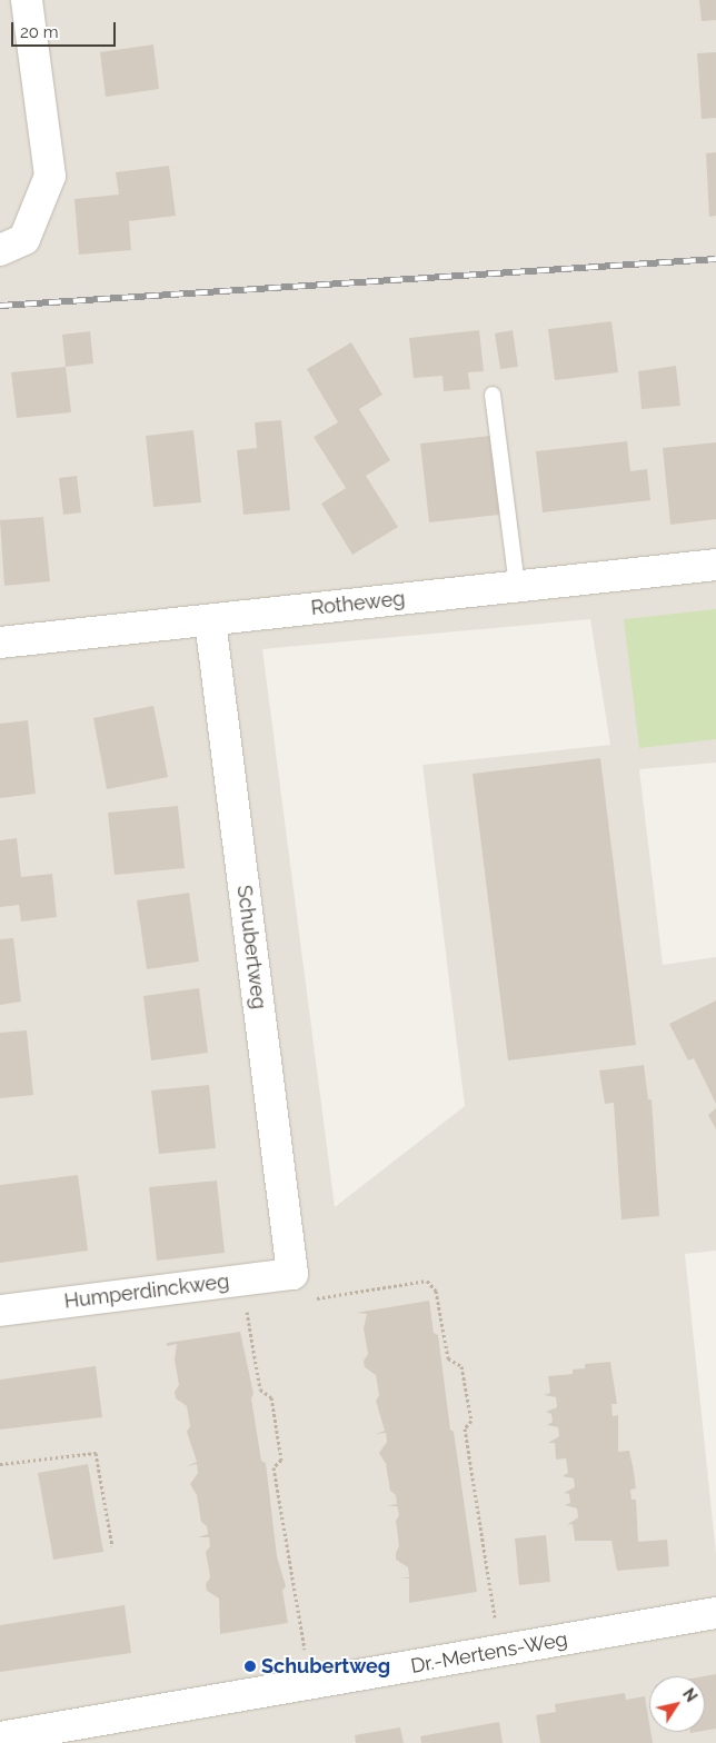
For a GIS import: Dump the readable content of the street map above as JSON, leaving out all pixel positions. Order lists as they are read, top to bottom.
{
  "streets": {
    "street": [
      "Rotheweg",
      "Schubertweg",
      "Humperdinckweg",
      "Dr.-Mertens-Weg"
    ]
  },
  "crossings": [
    ["Rotheweg", "Schubertweg"],
    ["Schubertweg", "Humperdinckweg"]
  ],
  "places": ["Schubertweg"],
  "scale_bar": "20 m",
  "north": "top right"
}
